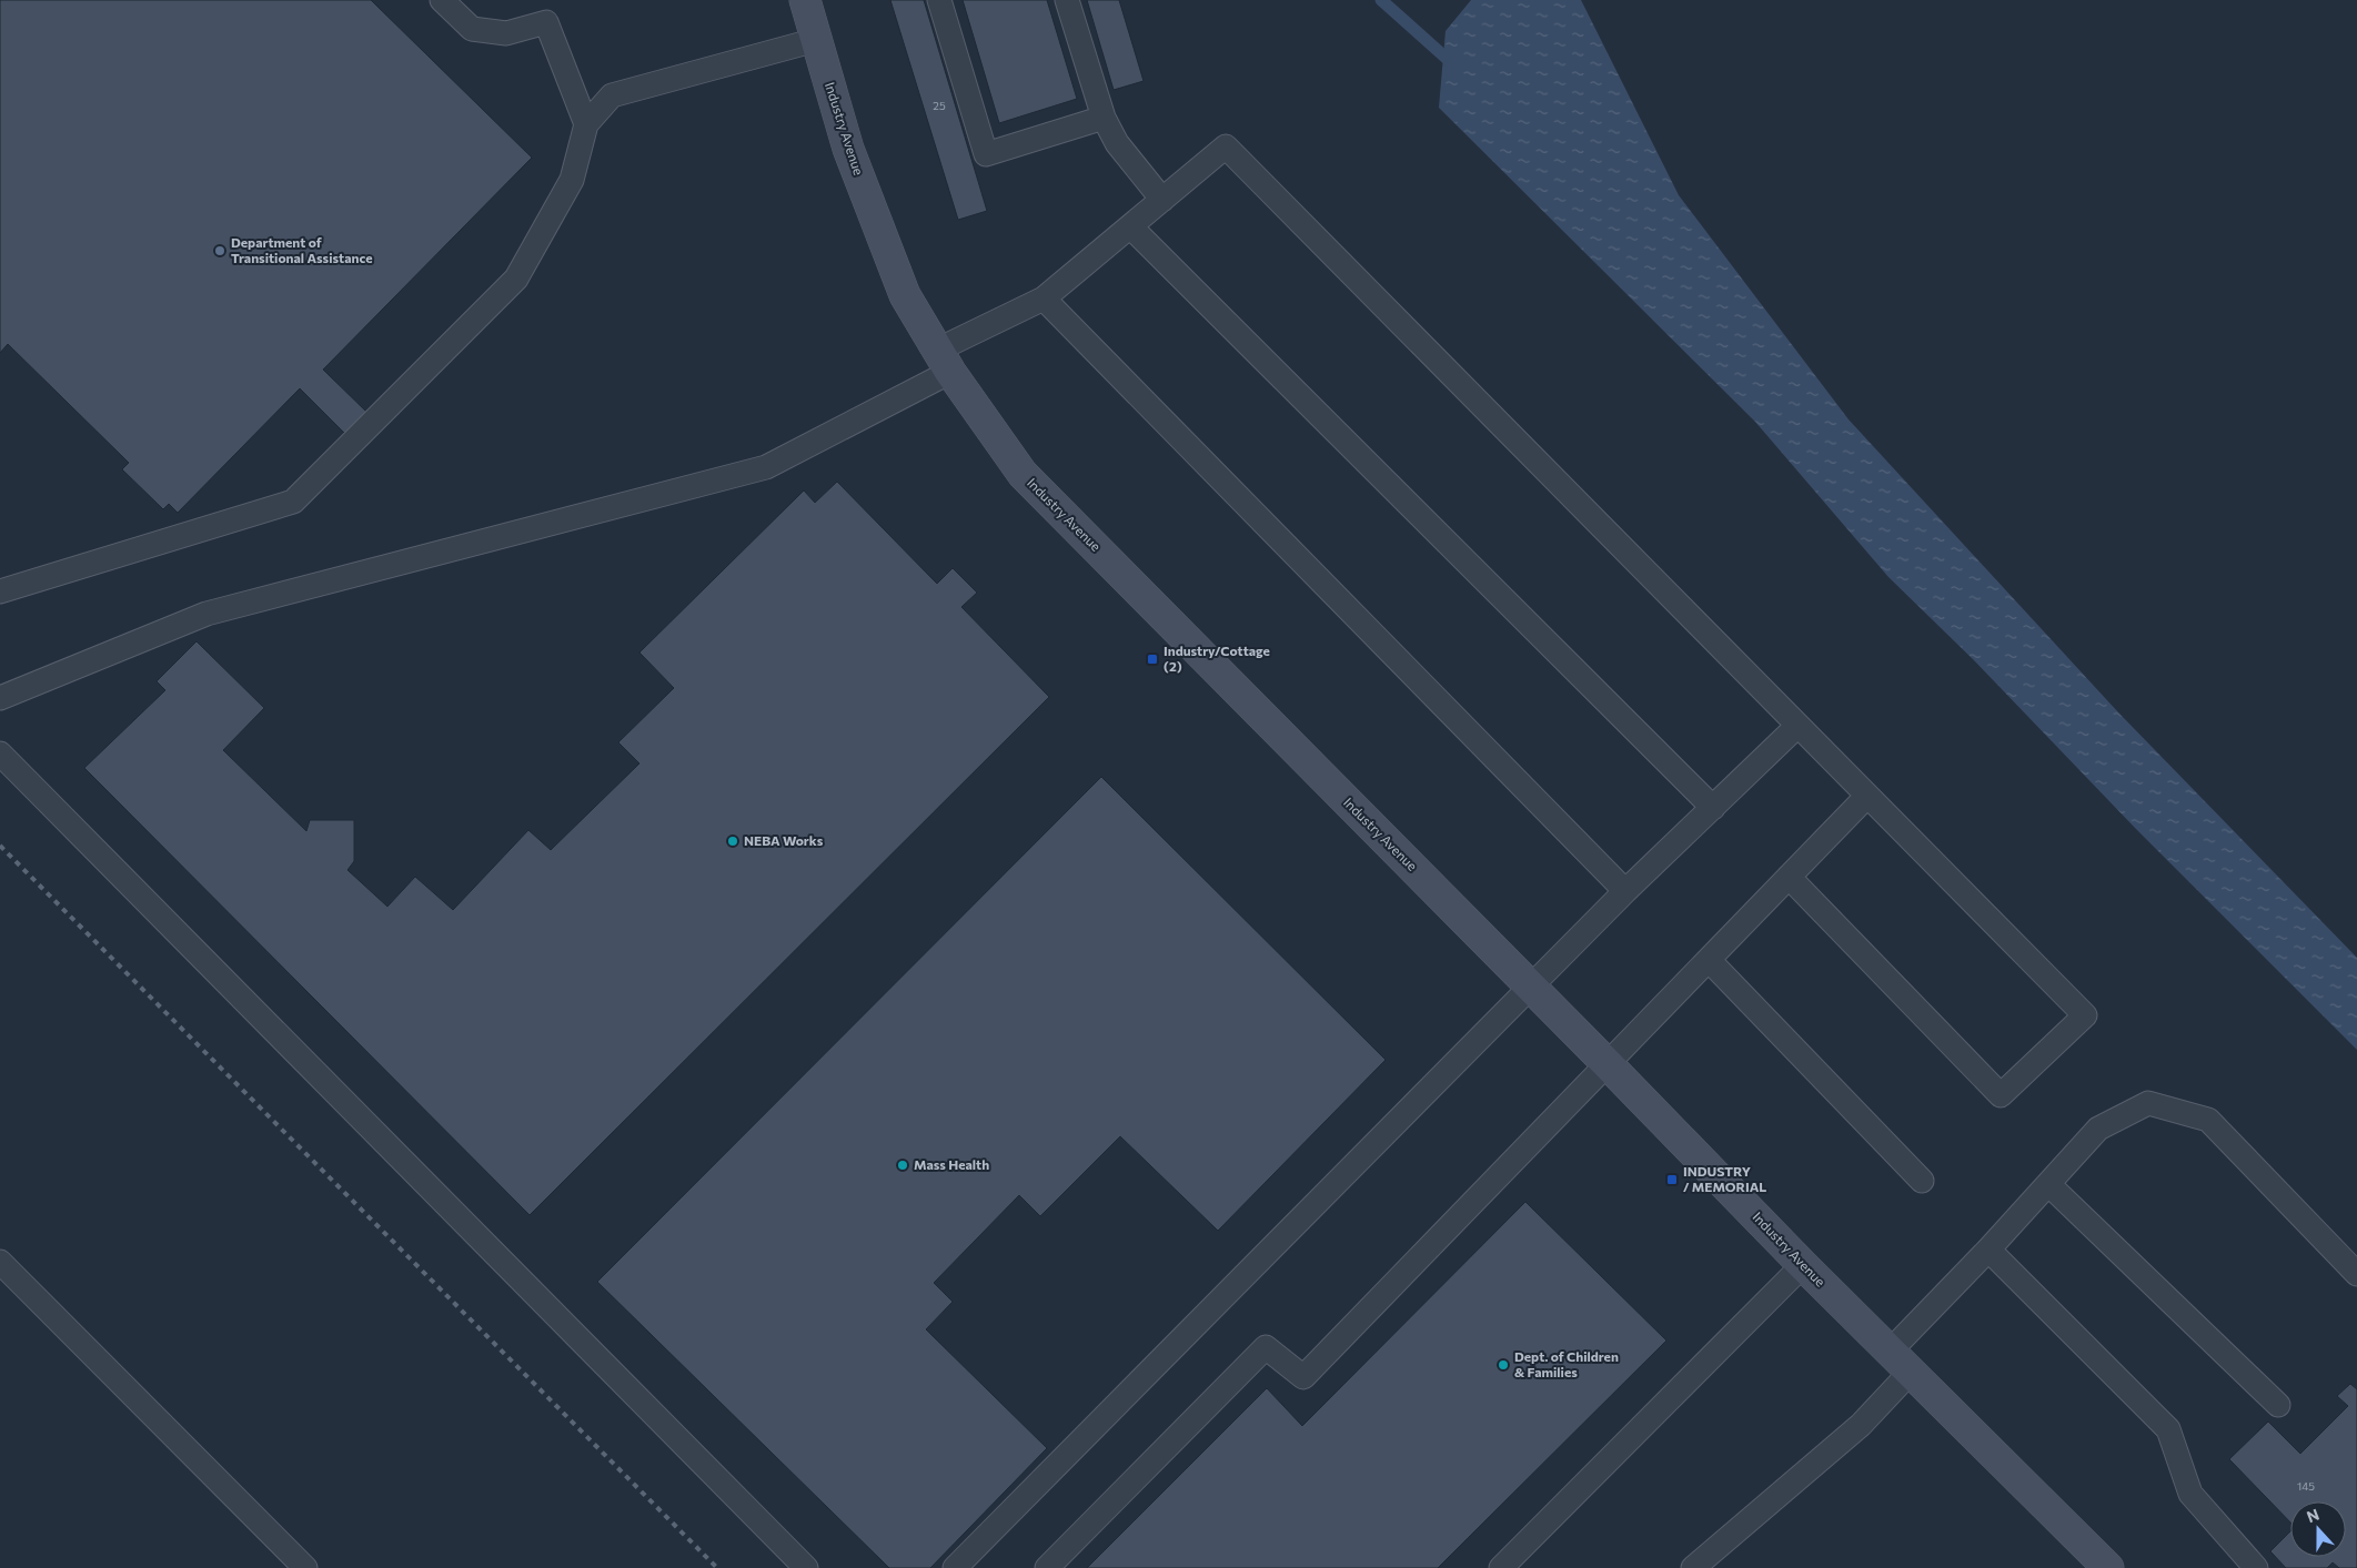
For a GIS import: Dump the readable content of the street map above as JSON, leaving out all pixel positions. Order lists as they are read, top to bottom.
{
  "streets": {
    "street": ["Industry Avenue"]
  },
  "places": {
    "other": [
      "Department of Transitional Assistance",
      "NEBA Works",
      "Mass Health",
      "Dept. of Children & Families"
    ],
    "transit": ["Industry/Cottage (2)", "INDUSTRY / MEMORIAL"]
  },
  "house_numbers": ["25", "145"],
  "north": "top"
}
